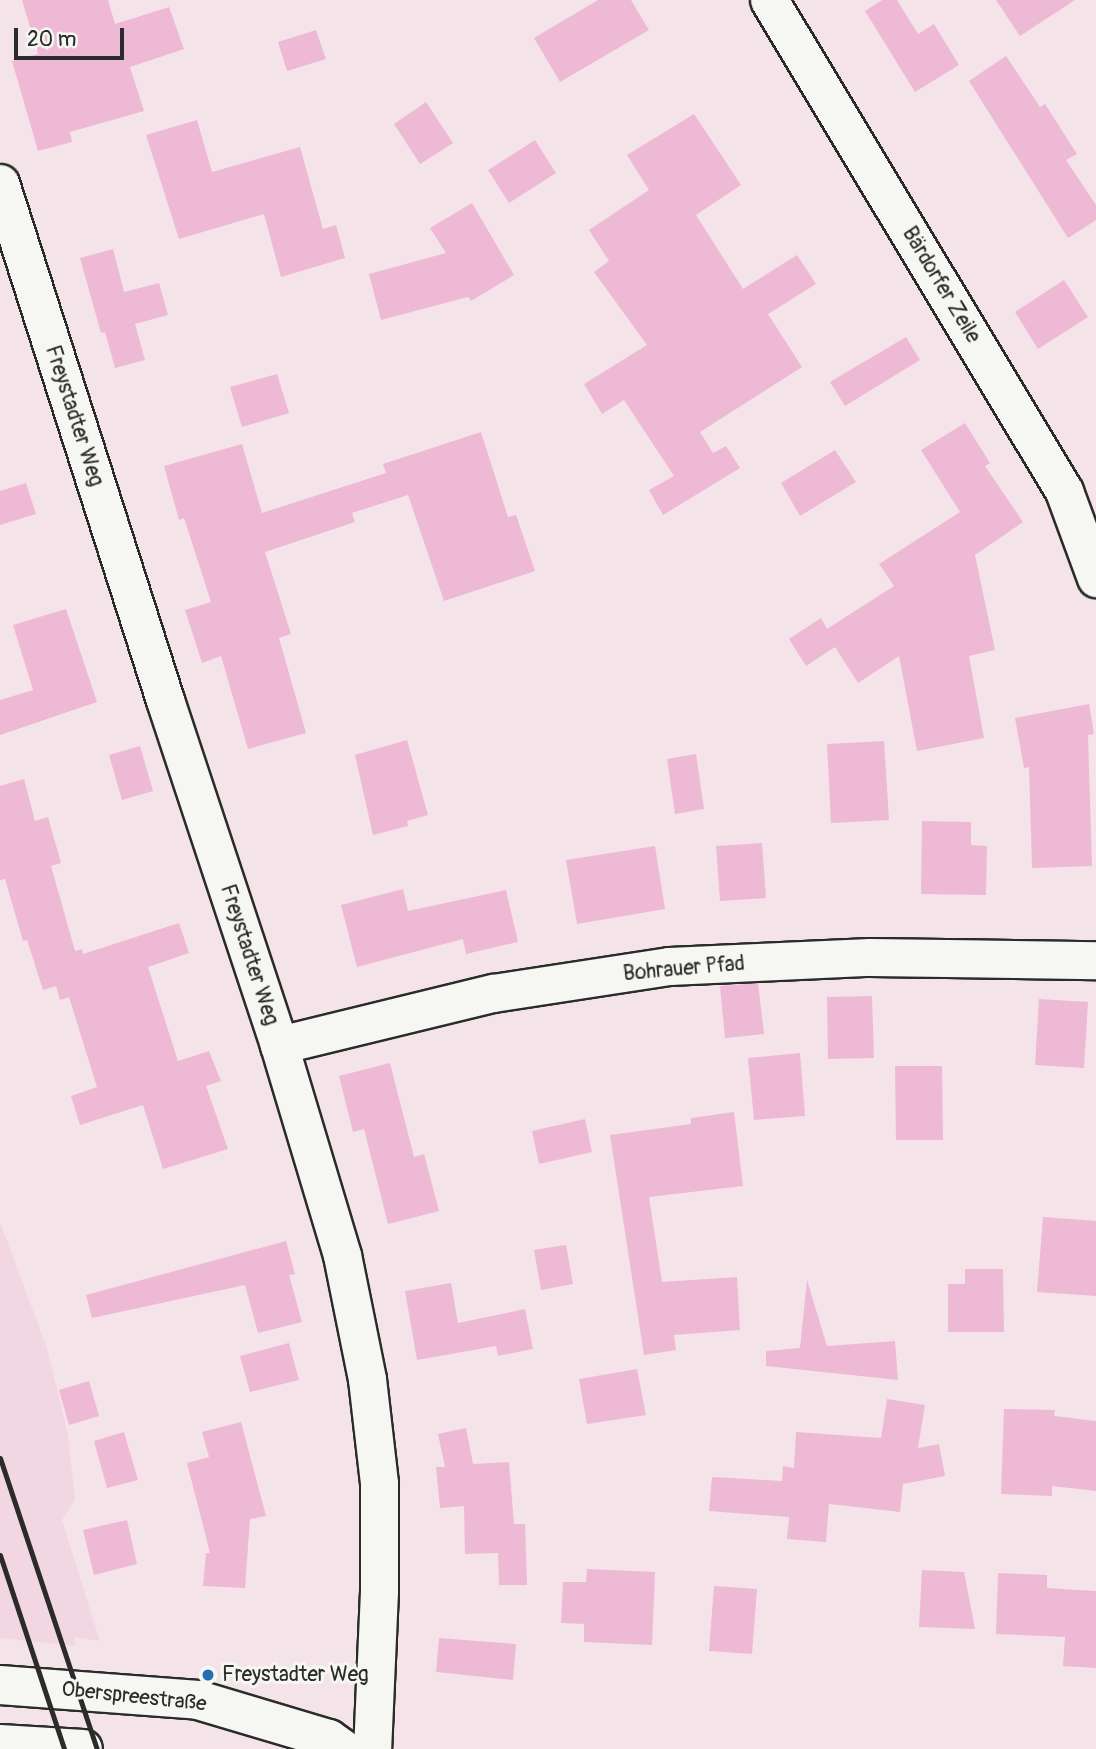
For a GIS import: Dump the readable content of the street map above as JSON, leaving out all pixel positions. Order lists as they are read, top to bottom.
{
  "streets": {
    "main road": ["Oberspreestraße"],
    "street": ["Bärdorfer Zeile", "Freystadter Weg", "Bohrauer Pfad"]
  },
  "crossings": [
    ["Freystadter Weg", "Bohrauer Pfad"]
  ],
  "places": ["Freystadter Weg"],
  "scale_bar": "20 m"
}
